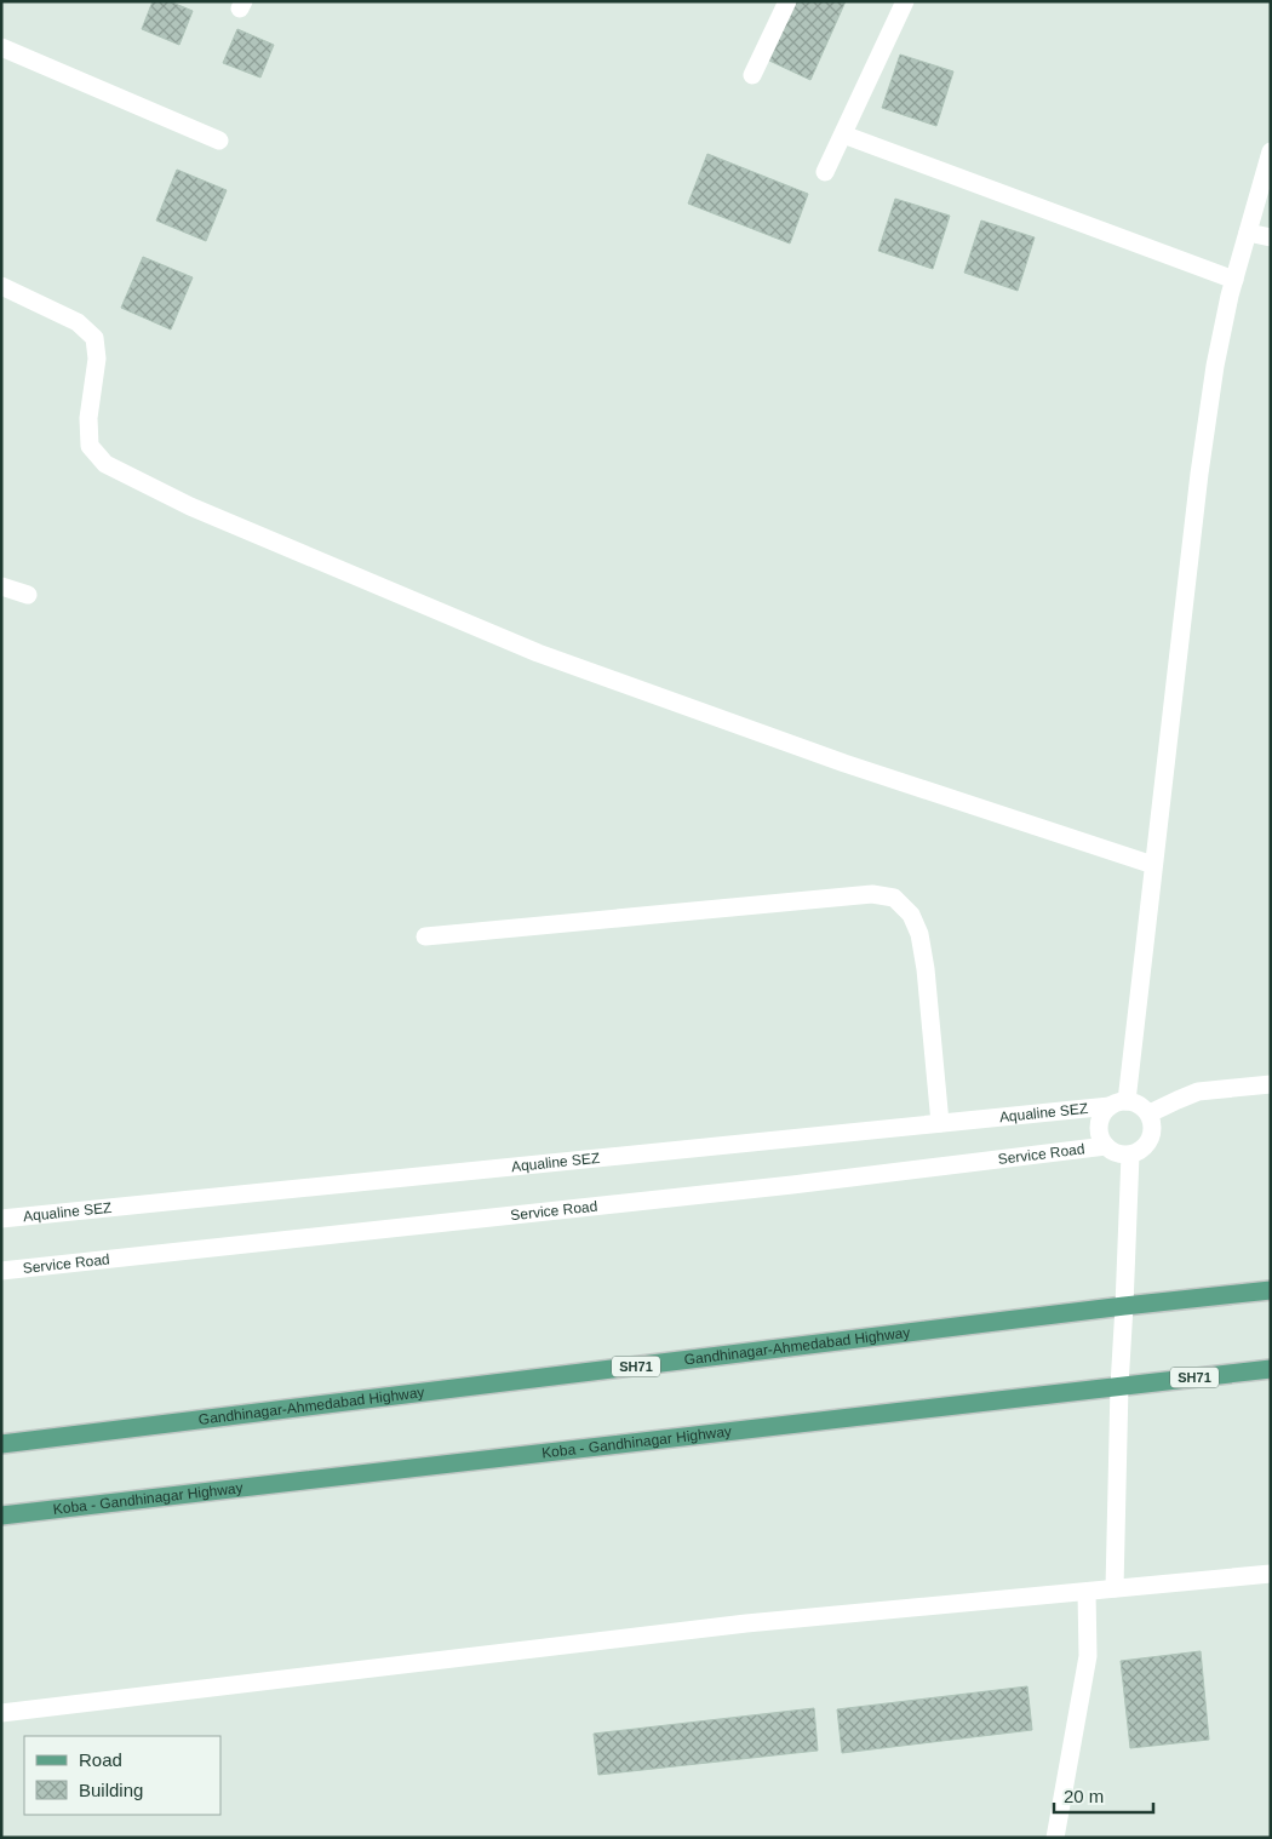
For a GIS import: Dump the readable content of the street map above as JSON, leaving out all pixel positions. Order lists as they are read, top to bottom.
{
  "streets": {
    "main road": ["Gandhinagar-Ahmedabad Highway", "SH71", "Koba - Gandhinagar Highway"],
    "street": ["Aqualine SEZ", "Service Road"]
  },
  "crossings": [
    ["Aqualine SEZ", "Service Road"]
  ],
  "legend": ["Road", "Building"],
  "scale_bar": "20 m"
}
